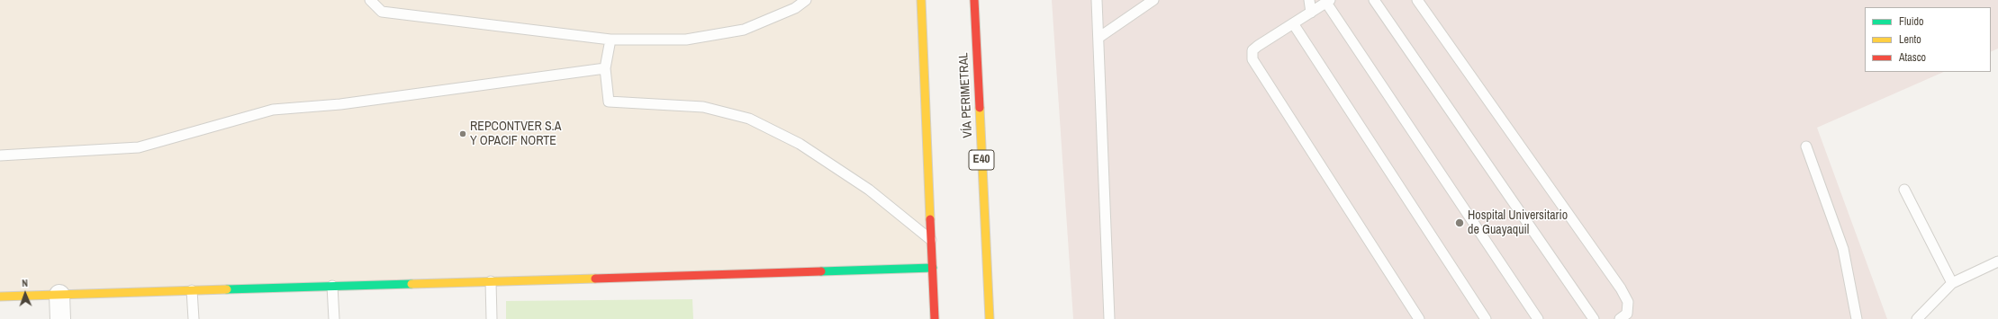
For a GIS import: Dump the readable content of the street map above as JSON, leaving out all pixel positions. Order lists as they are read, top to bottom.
{
  "streets": {
    "main road": ["VÍA PERIMETRAL", "E40"]
  },
  "places": ["REPCONTVER S.A Y OPACIF NORTE", "Hospital Universitario de Guayaquil"],
  "legend": ["Fluido", "Lento", "Atasco"],
  "north": "top"
}
